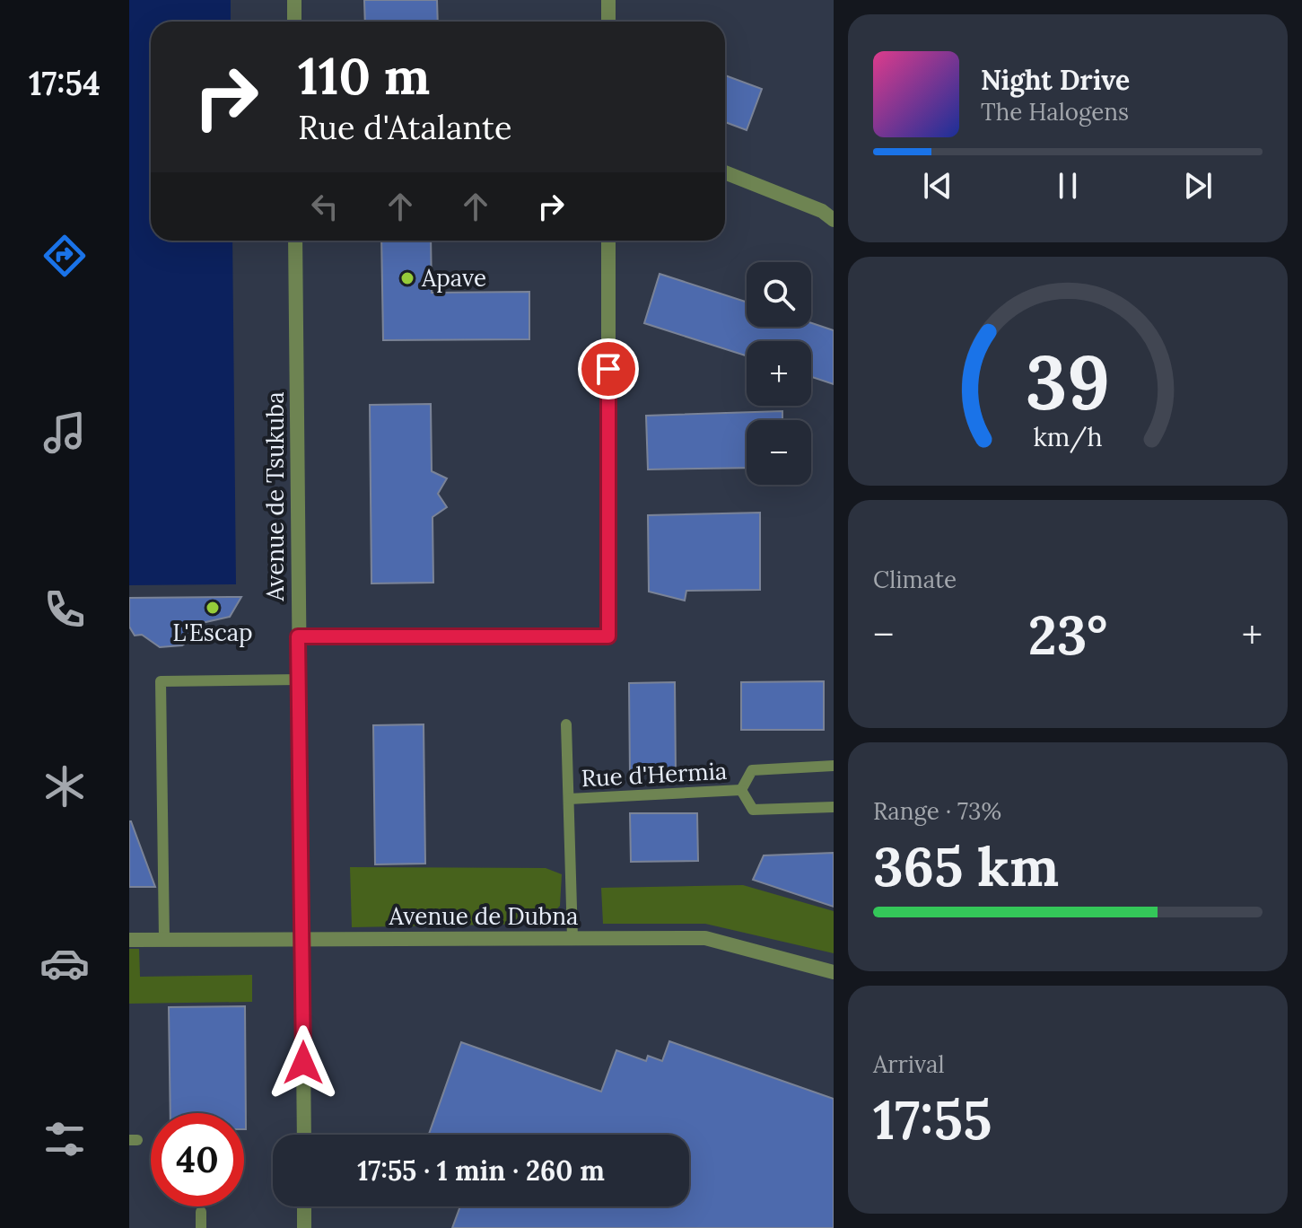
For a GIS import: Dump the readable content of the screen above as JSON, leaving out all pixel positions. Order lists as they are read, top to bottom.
{
  "streets": {
    "street": ["Avenue de Tsukuba", "Avenue de Dubna"],
    "lane": ["Rue d'Hermia"]
  },
  "crossings": [
    ["Avenue de Tsukuba", "Avenue de Dubna"]
  ],
  "places": ["Apave", "L'Escap"],
  "page": {
    "tabs": "17:54",
    "turn": ["110 m", "Rue d'Atalante"],
    "song": ["Night Drive", "The Halogens"],
    "map_buttons": ["+", "−"],
    "tile": [
      "Climate",
      ["Range · 73%", "365 km"],
      ["Arrival", "17:55"]
    ],
    "heat": ["−", "23°", "+"],
    "limit": "40",
    "trip": "17:55 · 1 min · 260 m",
    "gauge": ["39", "km/h"]
  }
}
